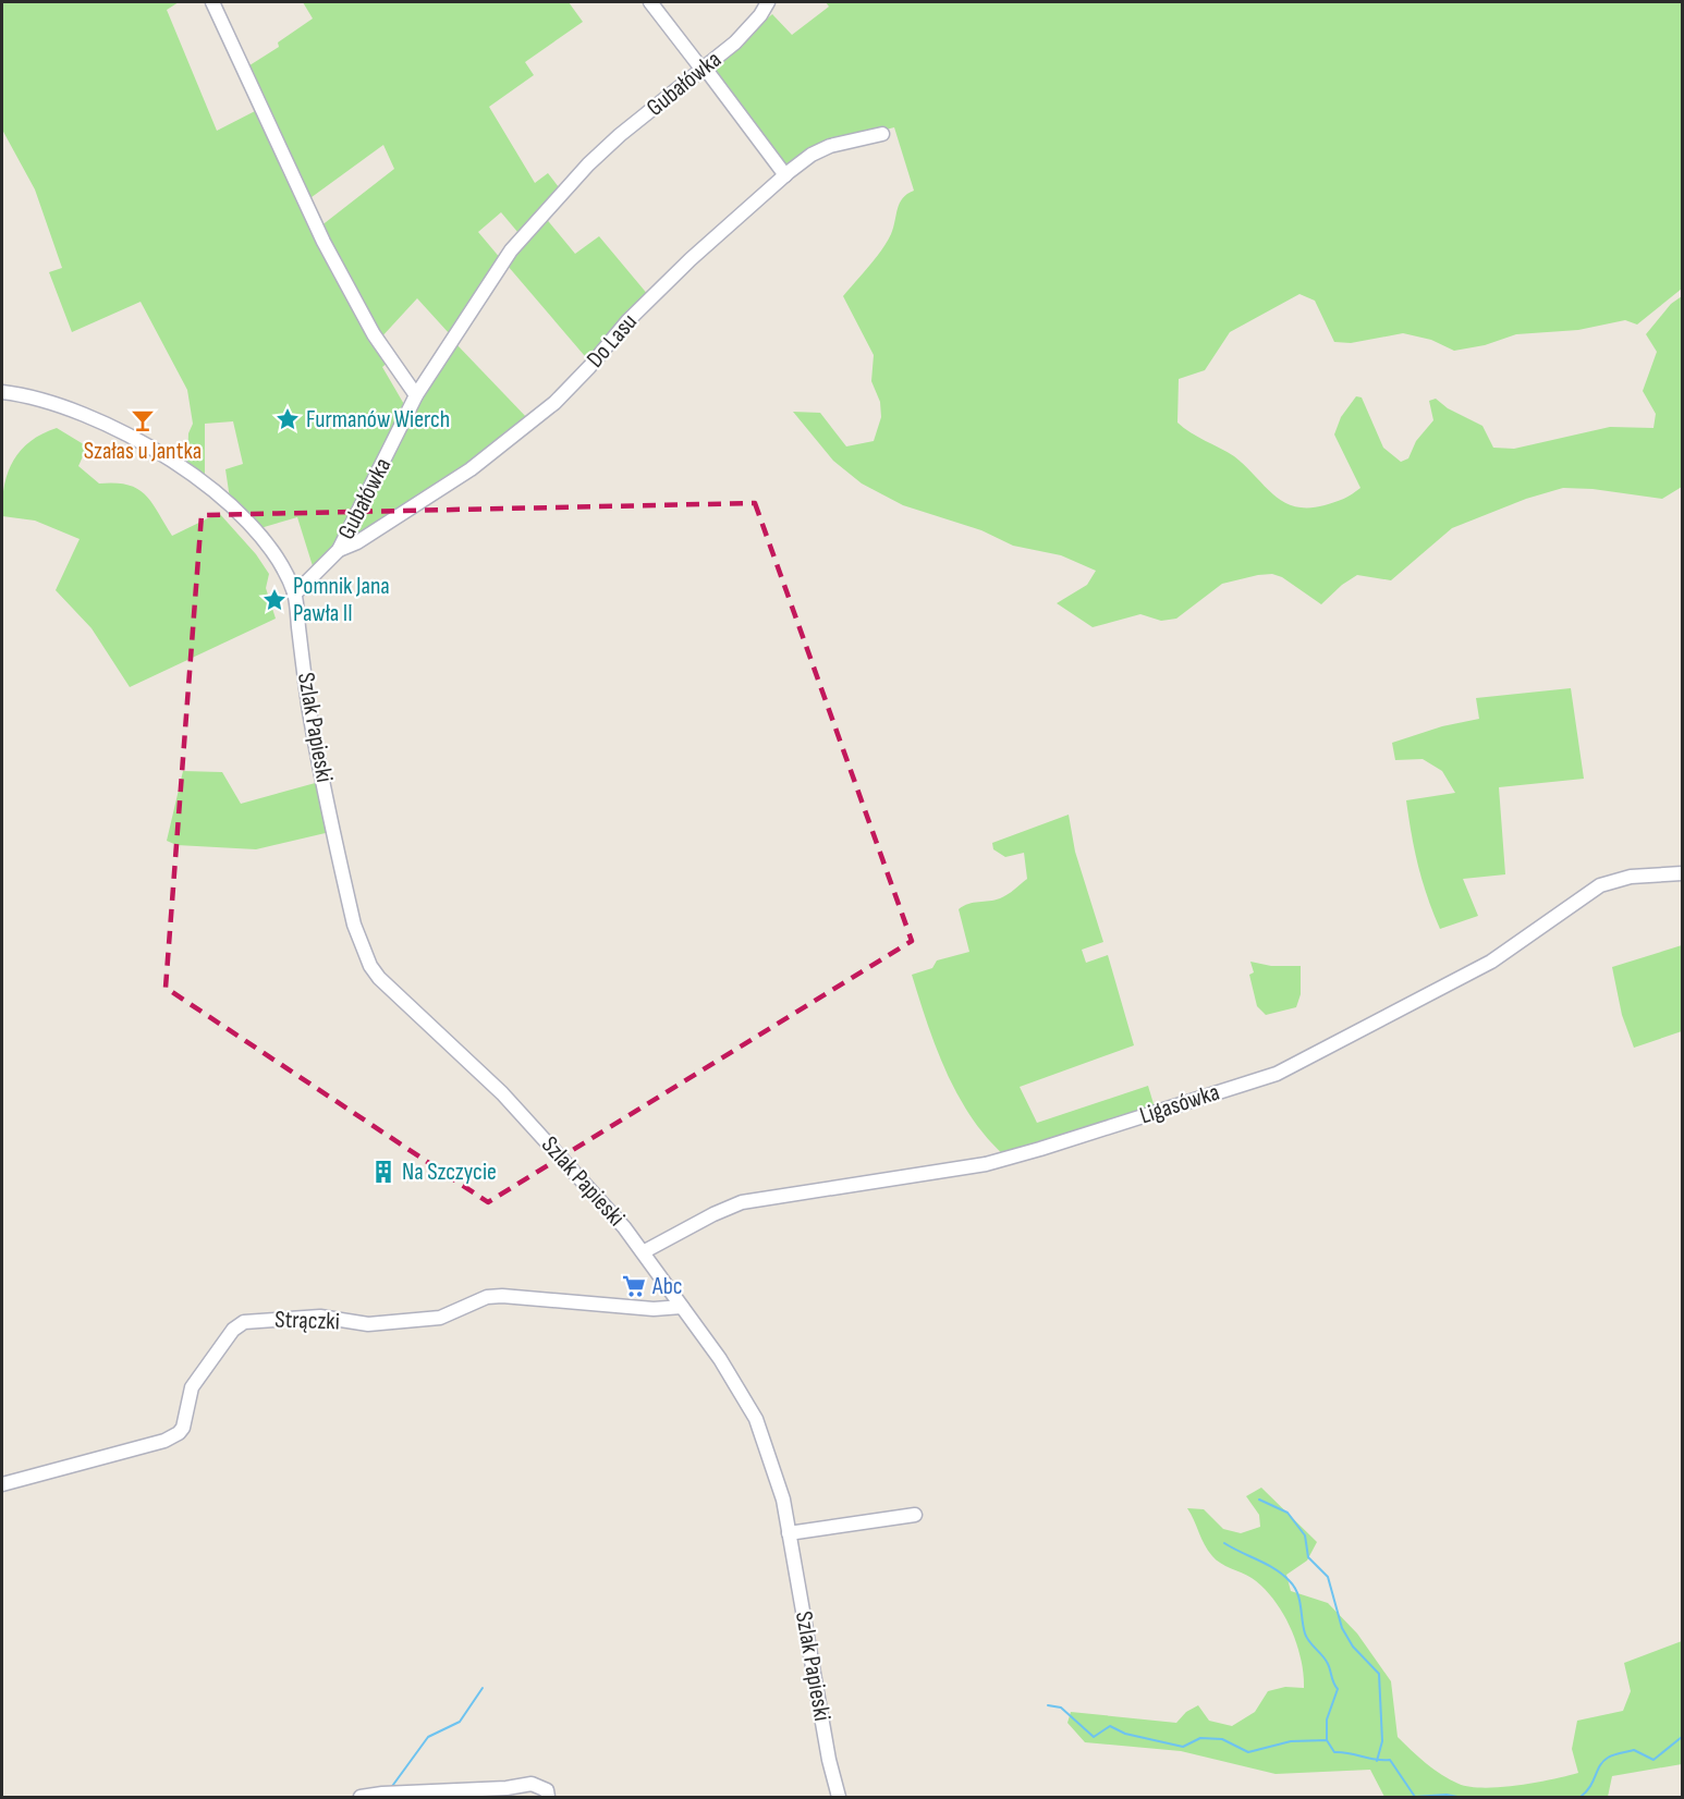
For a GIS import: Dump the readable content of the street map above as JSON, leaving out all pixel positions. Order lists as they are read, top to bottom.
{
  "streets": {
    "street": [
      "Gubałówka",
      "Do Lasu",
      "Szlak Papieski",
      "Ligasówka",
      "Strączki"
    ]
  },
  "crossings": [
    ["Gubałówka", "Do Lasu"],
    ["Gubałówka", "Szlak Papieski"],
    ["Szlak Papieski", "Ligasówka"],
    ["Szlak Papieski", "Strączki"]
  ],
  "places": {
    "place": ["Furmanów Wierch", "Pomnik Jana Pawła II"],
    "bar": ["Szałas u Jantka"],
    "building": ["Na Szczycie"],
    "supermarket": ["Abc"]
  }
}
